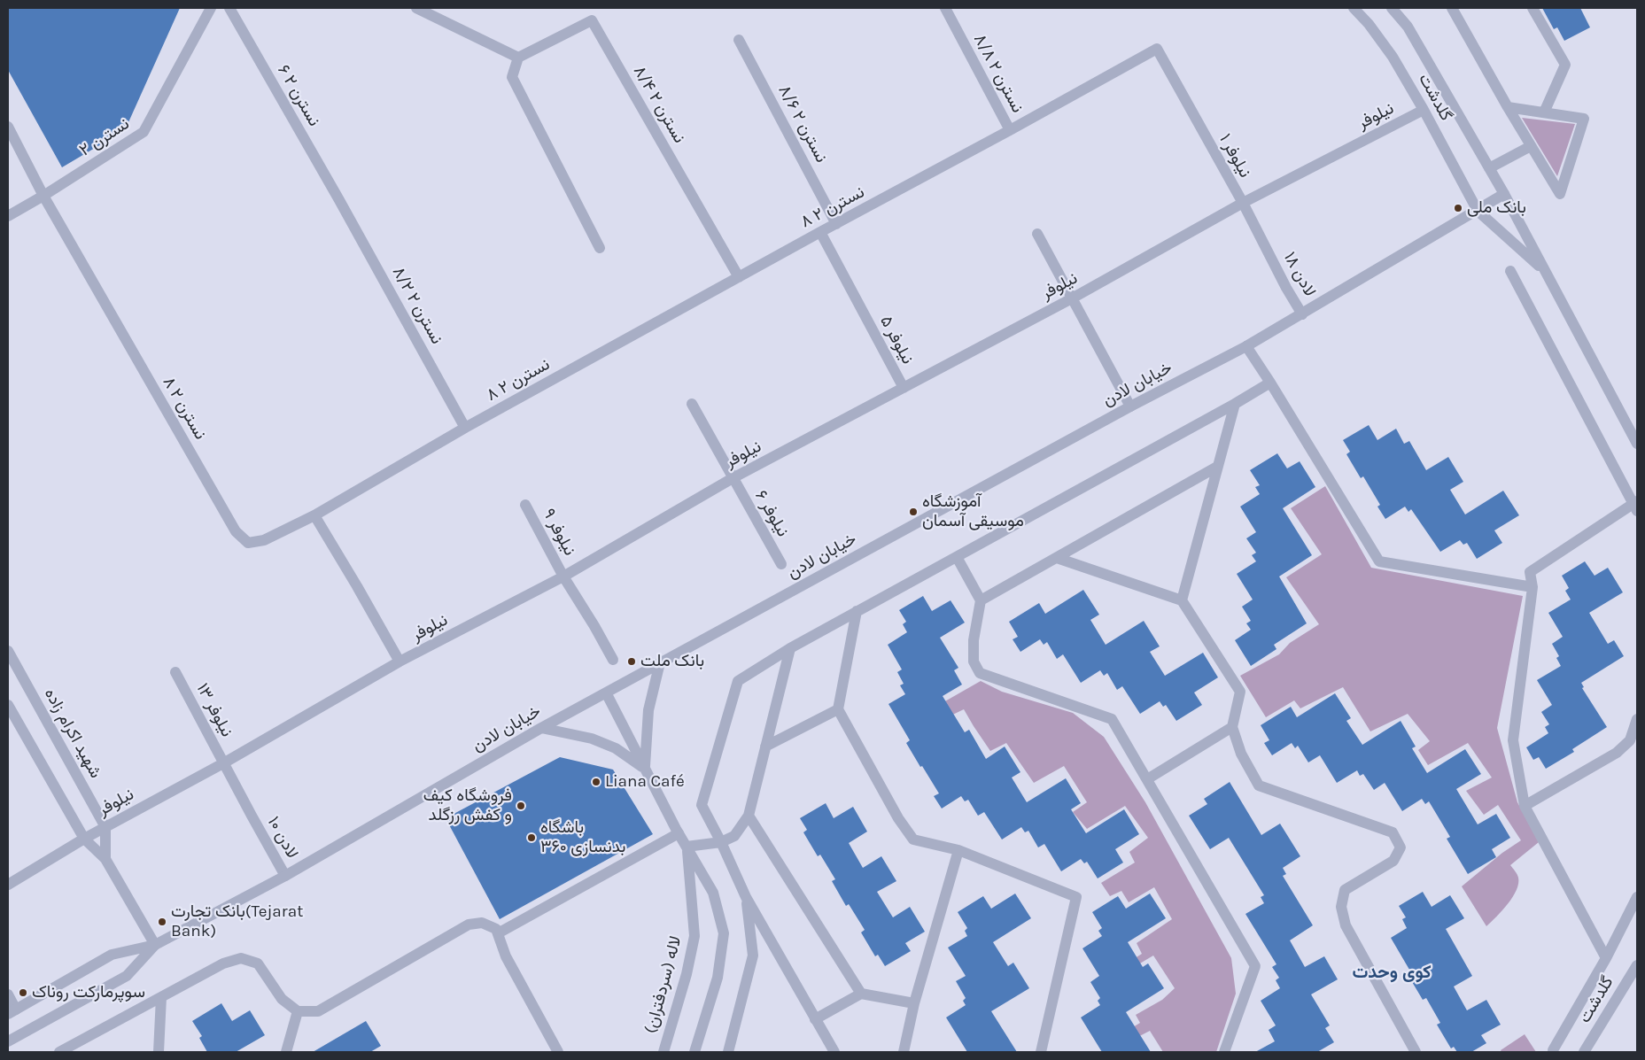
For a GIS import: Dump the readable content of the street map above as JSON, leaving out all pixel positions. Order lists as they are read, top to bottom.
{
  "streets": {
    "street": [
      "۸/۸ نسترن ۲",
      "۶ نسترن ۲",
      "گلدشت",
      "۸/۴ نسترن ۲",
      "نیلوفر",
      "۸/۶ نسترن ۲",
      "نسترن ۲",
      "۱ نیلوفر",
      "۸ نسترن ۲",
      "۱۸ لادن",
      "۸/۲ نسترن ۲",
      "۵ نیلوفر",
      "خیابان لادن",
      "۶ نیلوفر",
      "۹ نیلوفر",
      "۱۳ نیلوفر",
      "شهید اکرام زاده",
      "۱۰ لادن",
      "لاله (سردفتران)"
    ]
  },
  "crossings": [
    ["۸/۸ نسترن ۲", "۸ نسترن ۲"],
    ["۶ نسترن ۲", "۸/۲ نسترن ۲"],
    ["گلدشت", "نیلوفر"],
    ["گلدشت", "خیابان لادن"],
    ["۸/۴ نسترن ۲", "۸ نسترن ۲"],
    ["نیلوفر", "۱ نیلوفر"],
    ["نیلوفر", "۵ نیلوفر"],
    ["نیلوفر", "۶ نیلوفر"],
    ["نیلوفر", "۹ نیلوفر"],
    ["نیلوفر", "۱۳ نیلوفر"],
    ["نیلوفر", "شهید اکرام زاده"],
    ["۸/۶ نسترن ۲", "۸ نسترن ۲"],
    ["نسترن ۲", "۸ نسترن ۲"],
    ["۱ نیلوفر", "۸ نسترن ۲"],
    ["۱ نیلوفر", "۱۸ لادن"],
    ["۸ نسترن ۲", "۸/۲ نسترن ۲"],
    ["۸ نسترن ۲", "۵ نیلوفر"],
    ["۱۸ لادن", "خیابان لادن"],
    ["خیابان لادن", "شهید اکرام زاده"],
    ["خیابان لادن", "۱۰ لادن"],
    ["خیابان لادن", "لاله (سردفتران)"],
    ["۱۳ نیلوفر", "۱۰ لادن"]
  ],
  "districts": ["کوی وحدت"],
  "places": [
    "بانک ملی",
    "آموزشگاه موسیقی آسمان",
    "بانک ملت",
    "Liana Café",
    "فروشگاه کیف و کفش رزگلد",
    "باشگاه بدنسازی ۳۶۰",
    "بانک تجارت(Tejarat Bank)",
    "سوپرمارکت روناک"
  ]
}
